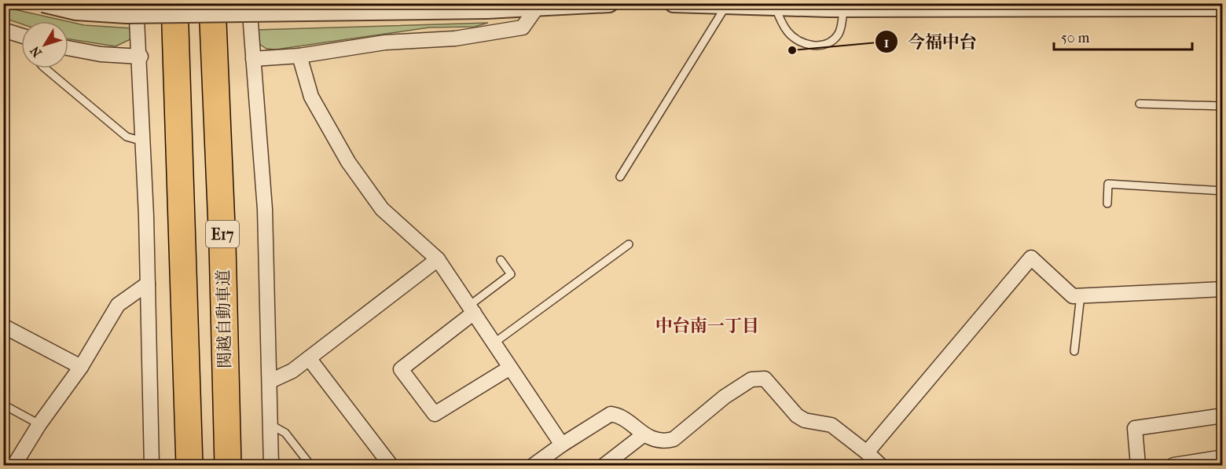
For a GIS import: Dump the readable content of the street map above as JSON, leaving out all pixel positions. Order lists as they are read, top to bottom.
{
  "streets": {
    "highway": ["E17", "関越自動車道"]
  },
  "districts": ["中台南一丁目"],
  "places": ["今福中台"],
  "scale_bar": "50 m",
  "north": "bottom left"
}
